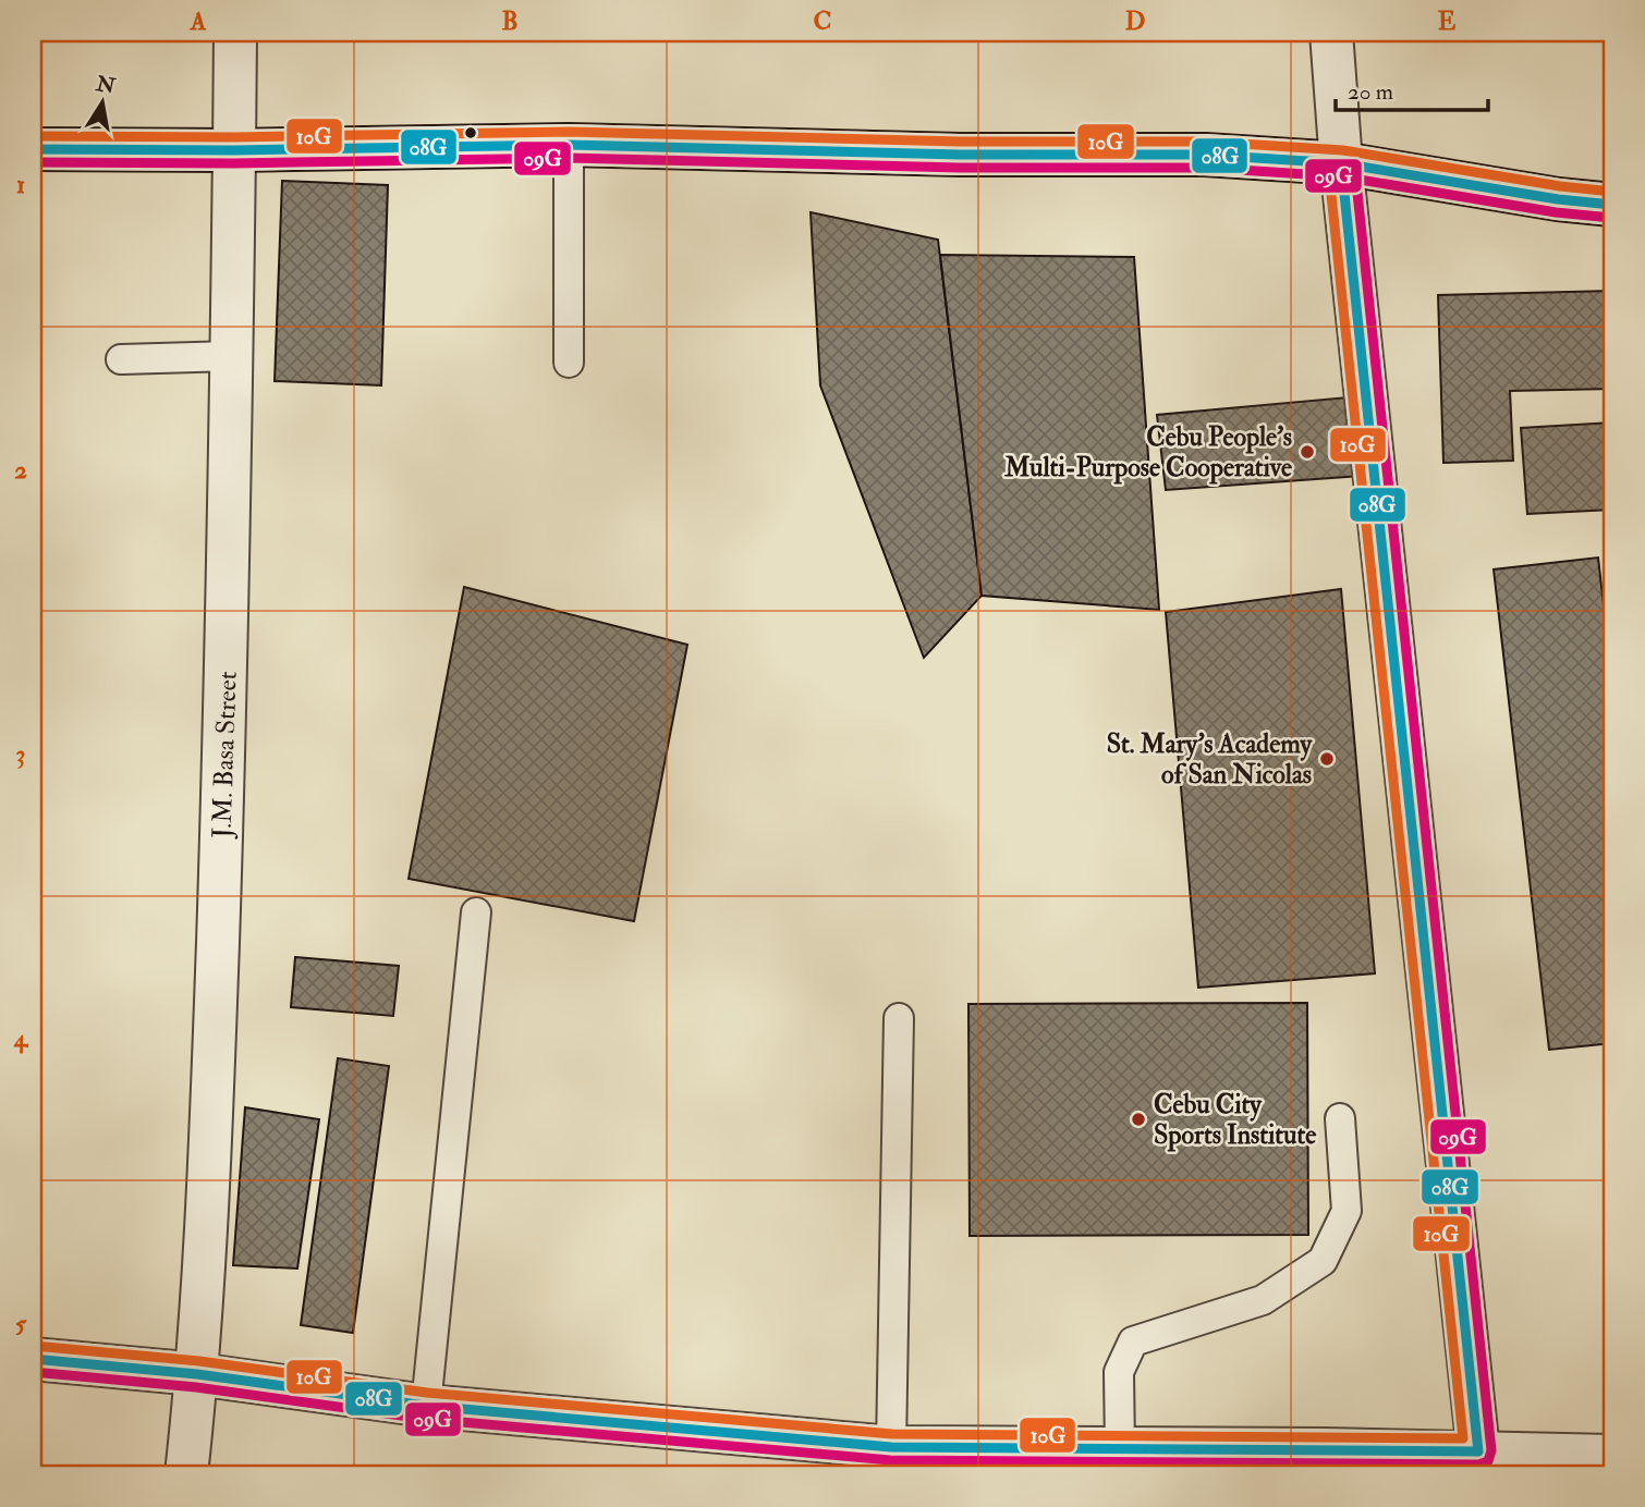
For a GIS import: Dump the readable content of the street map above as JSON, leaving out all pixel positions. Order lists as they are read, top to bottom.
{
  "streets": {
    "street": ["J.M. Basa Street"]
  },
  "places": ["Cebu People's Multi-Purpose Cooperative", "St. Mary’s Academy of San Nicolas", "Cebu City Sports Institute"],
  "lines": ["transit line 10G", "transit line 08G", "transit line 09G"],
  "scale_bar": "20 m",
  "north": "top",
  "grid": {
    "columns": [
      "A",
      "B",
      "C",
      "D",
      "E"
    ],
    "rows": [
      "1",
      "2",
      "3",
      "4",
      "5"
    ]
  }
}
